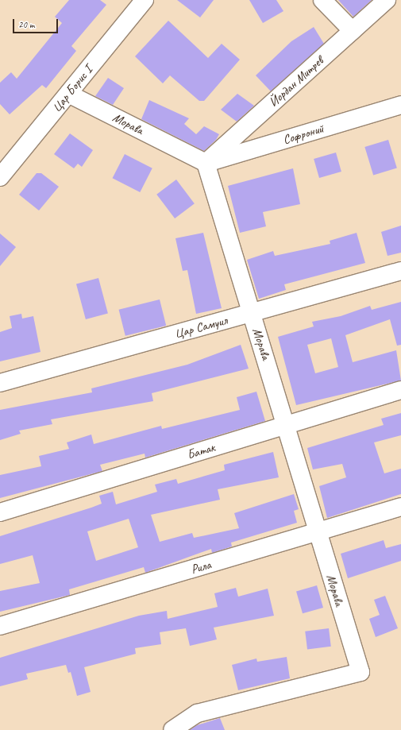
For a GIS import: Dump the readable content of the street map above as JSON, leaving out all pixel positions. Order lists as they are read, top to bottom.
{
  "streets": {
    "street": [
      "Йордан Митрев",
      "Цар Борис I",
      "Морава",
      "Софроний",
      "Цар Самуил",
      "Батак",
      "Рила"
    ]
  },
  "crossings": [
    ["Йордан Митрев", "Морава"],
    ["Йордан Митрев", "Софроний"],
    ["Цар Борис I", "Морава"],
    ["Морава", "Софроний"],
    ["Морава", "Цар Самуил"],
    ["Морава", "Батак"],
    ["Морава", "Рила"]
  ],
  "scale_bar": "20 m"
}
